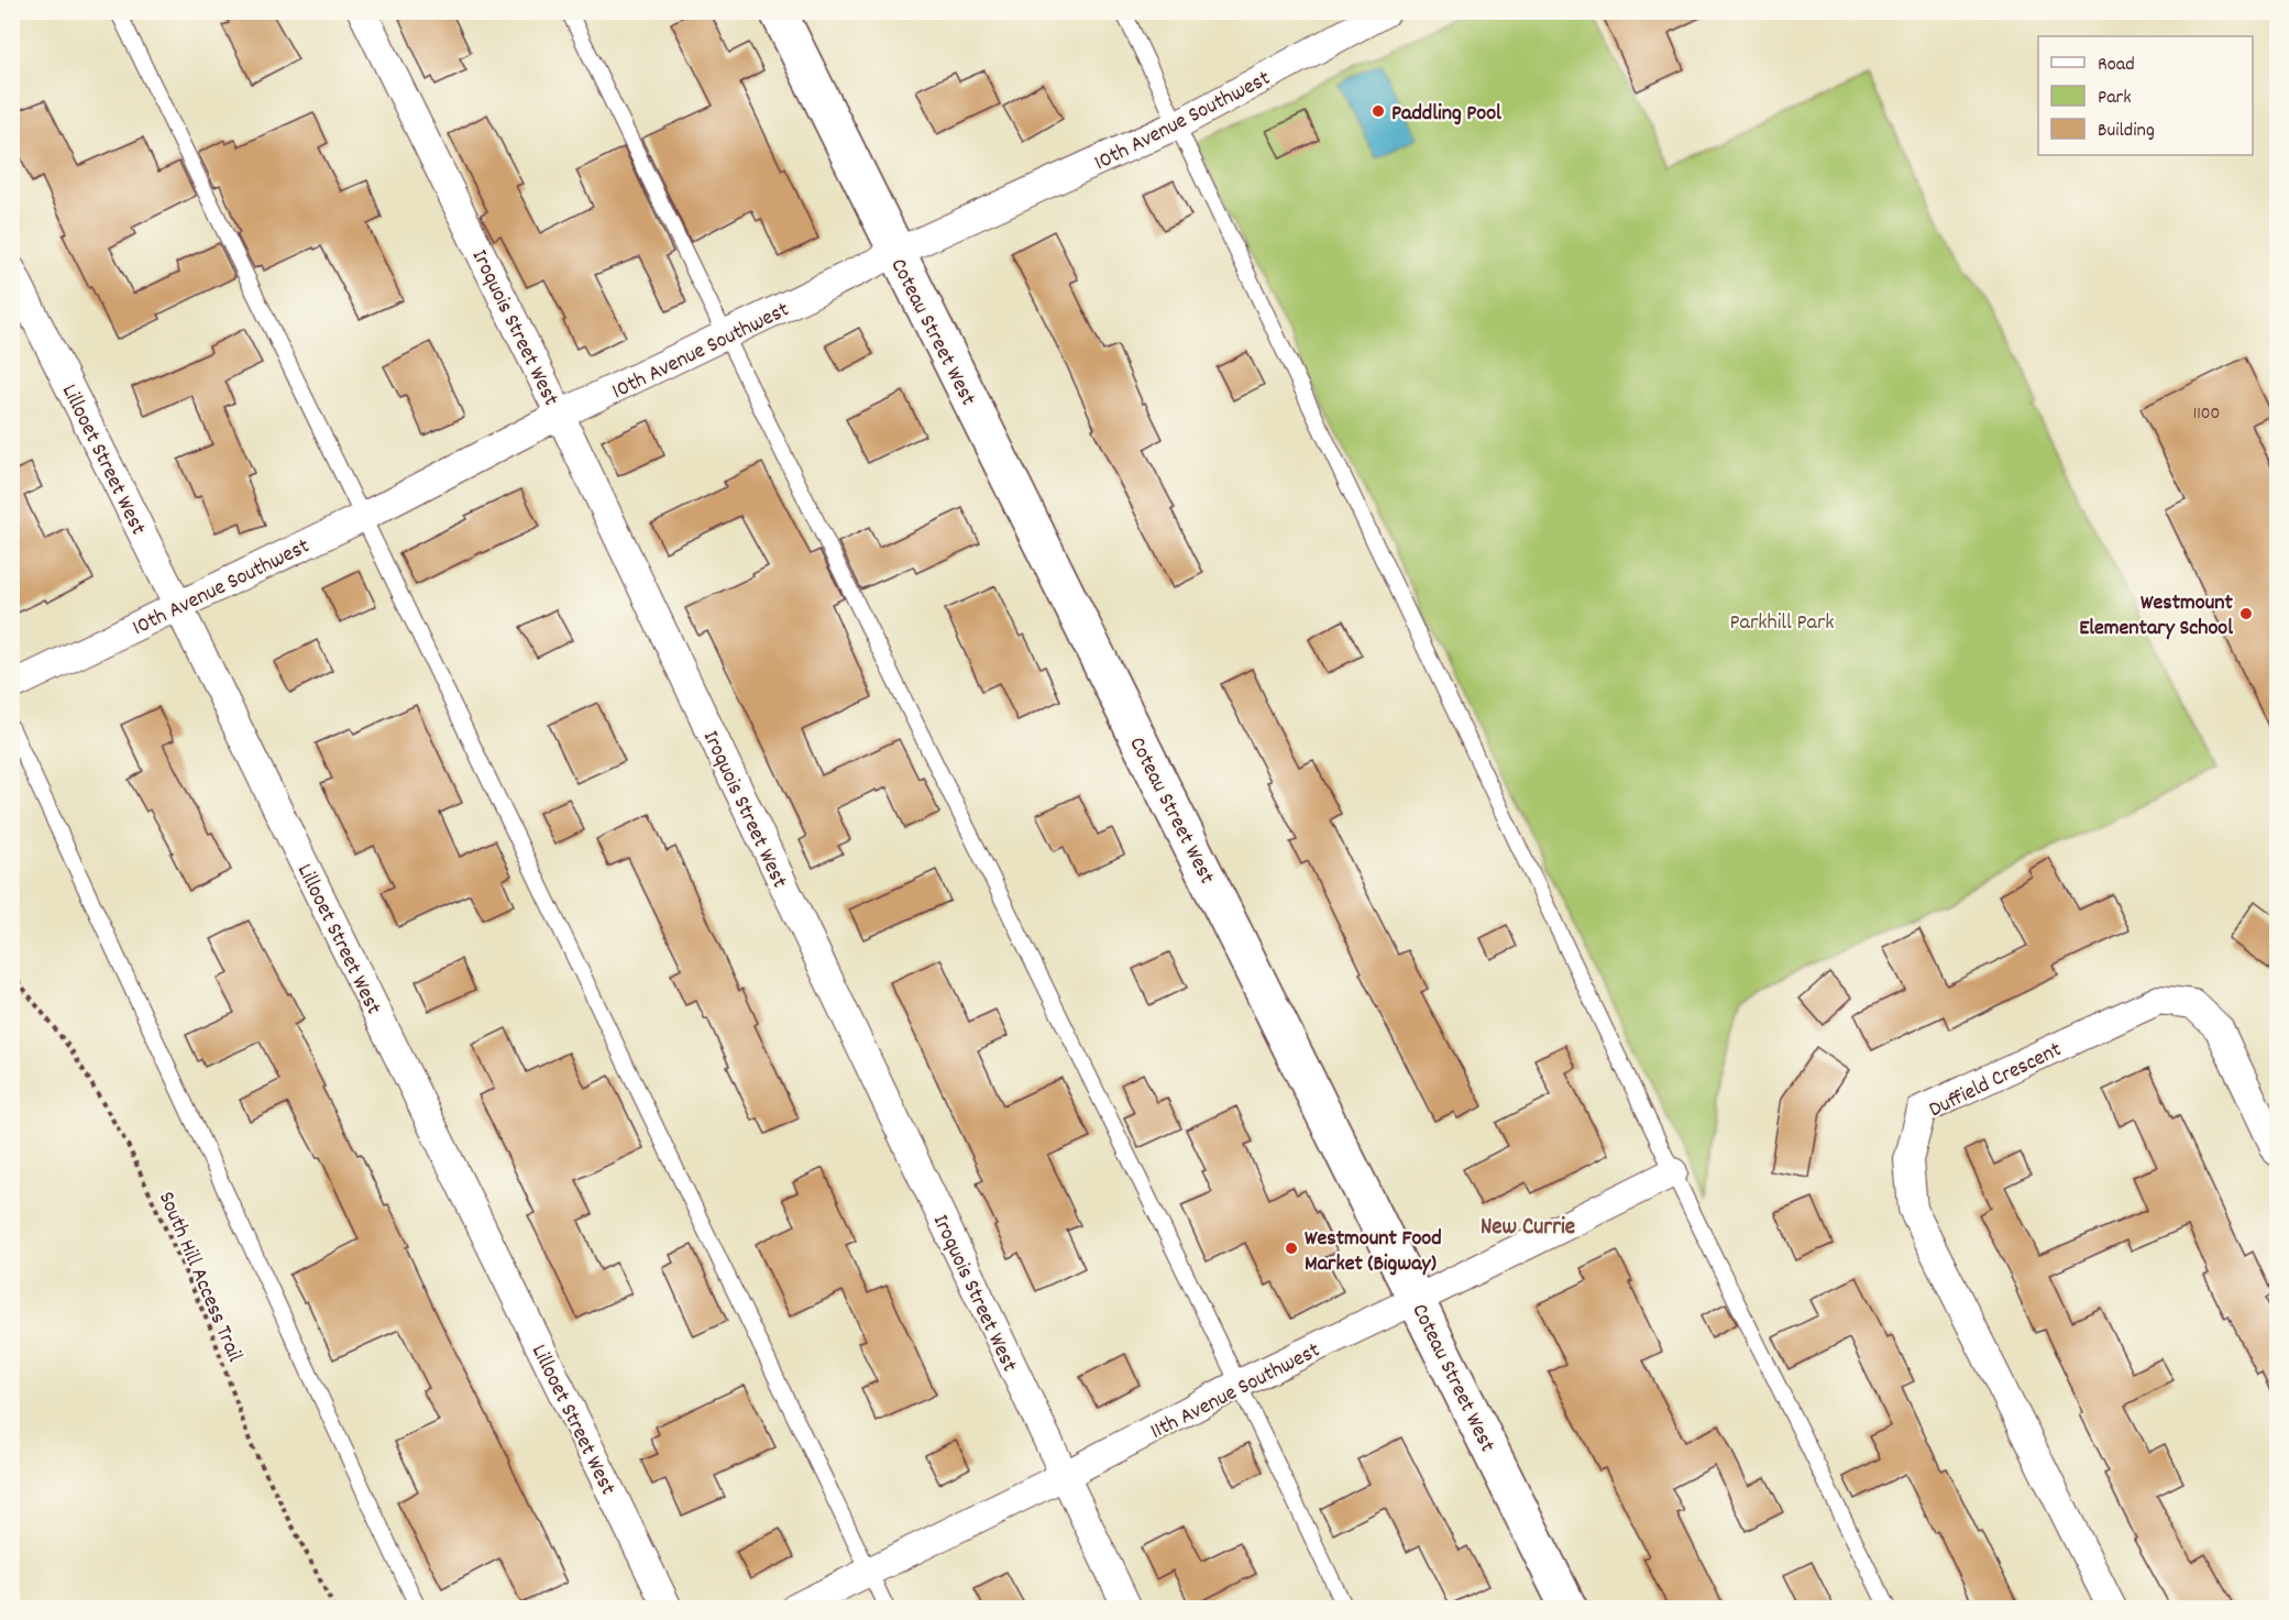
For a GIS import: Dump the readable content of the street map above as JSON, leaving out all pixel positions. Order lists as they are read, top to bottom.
{
  "streets": {
    "street": [
      "10th Avenue Southwest",
      "Iroquois Street West",
      "Coteau Street West",
      "Lillooet Street West",
      "Duffield Crescent",
      "11th Avenue Southwest"
    ],
    "path": ["South Hill Access Trail"]
  },
  "crossings": [
    ["10th Avenue Southwest", "Iroquois Street West"],
    ["10th Avenue Southwest", "Coteau Street West"],
    ["10th Avenue Southwest", "Lillooet Street West"],
    ["Iroquois Street West", "11th Avenue Southwest"],
    ["Coteau Street West", "11th Avenue Southwest"]
  ],
  "districts": ["New Currie"],
  "parks": ["Parkhill Park"],
  "places": ["Paddling Pool", "Westmount Elementary School", "Westmount Food Market (Bigway)"],
  "house_numbers": ["1100"],
  "legend": ["Road", "Park", "Building"]
}
